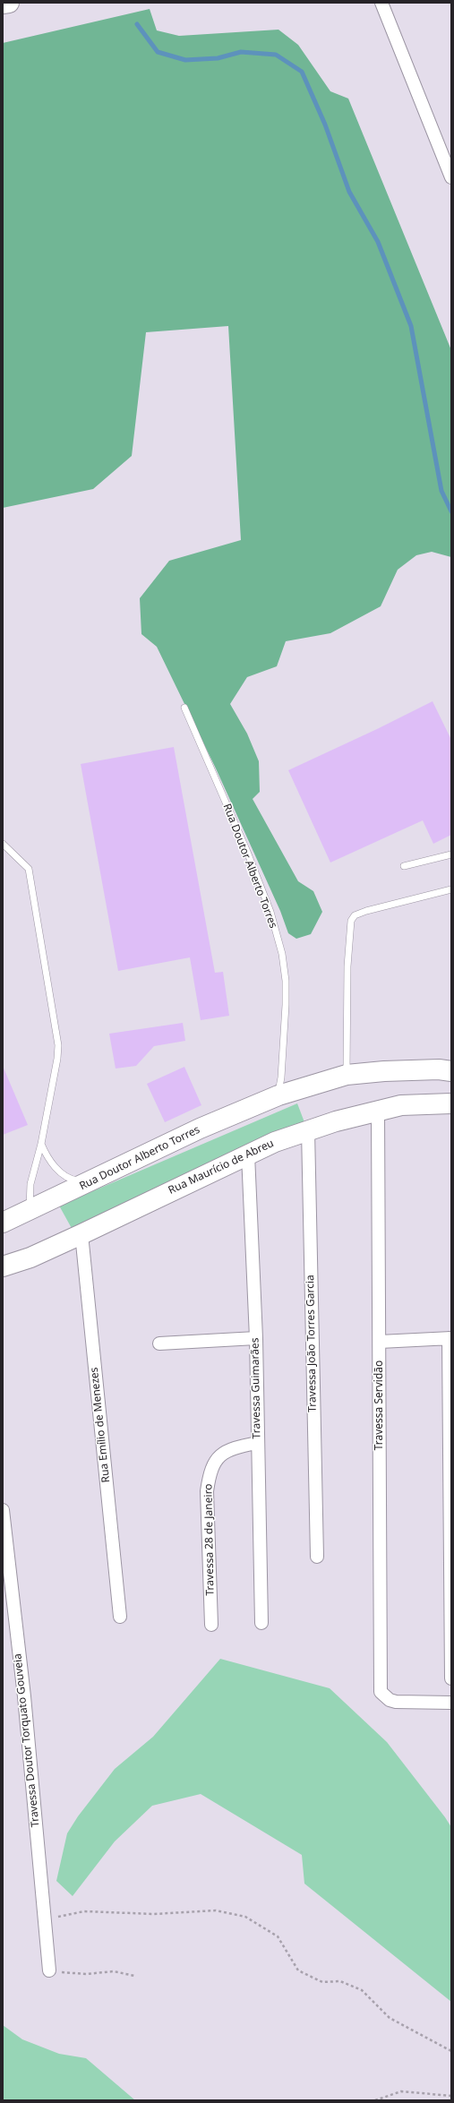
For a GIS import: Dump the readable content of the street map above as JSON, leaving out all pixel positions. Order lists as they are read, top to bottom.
{
  "streets": {
    "main road": ["Rua Doutor Alberto Torres", "Rua Maurício de Abreu"],
    "street": [
      "Travessa João Torres Garcia",
      "Travessa Guimarães",
      "Travessa Servidão",
      "Rua Emílio de Menezes",
      "Travessa 28 de Janeiro",
      "Travessa Doutor Torquato Gouveia"
    ]
  },
  "crossings": [
    ["Rua Maurício de Abreu", "Travessa João Torres Garcia"],
    ["Rua Maurício de Abreu", "Travessa Guimarães"],
    ["Rua Maurício de Abreu", "Travessa Servidão"],
    ["Rua Maurício de Abreu", "Rua Emílio de Menezes"],
    ["Travessa Guimarães", "Travessa 28 de Janeiro"]
  ]
}
